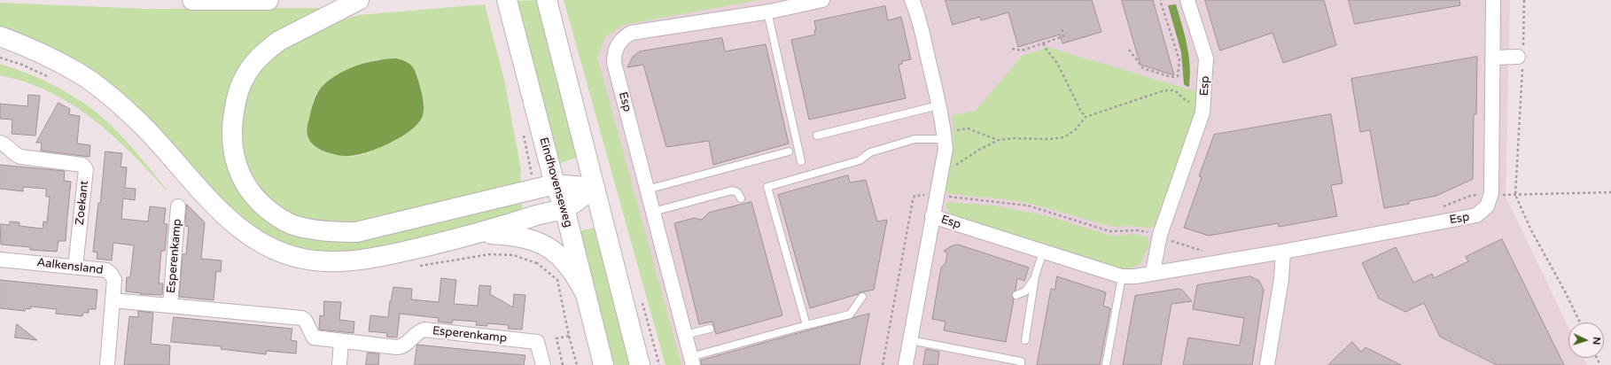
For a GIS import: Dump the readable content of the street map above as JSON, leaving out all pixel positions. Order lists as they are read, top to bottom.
{
  "streets": {
    "main road": ["Eindhovenseweg"],
    "street": [
      "Esp",
      "Zoekant",
      "Esperenkamp",
      "Aalkensland"
    ]
  },
  "crossings": [
    ["Zoekant", "Aalkensland"],
    ["Esperenkamp", "Aalkensland"]
  ],
  "north": "right"
}
